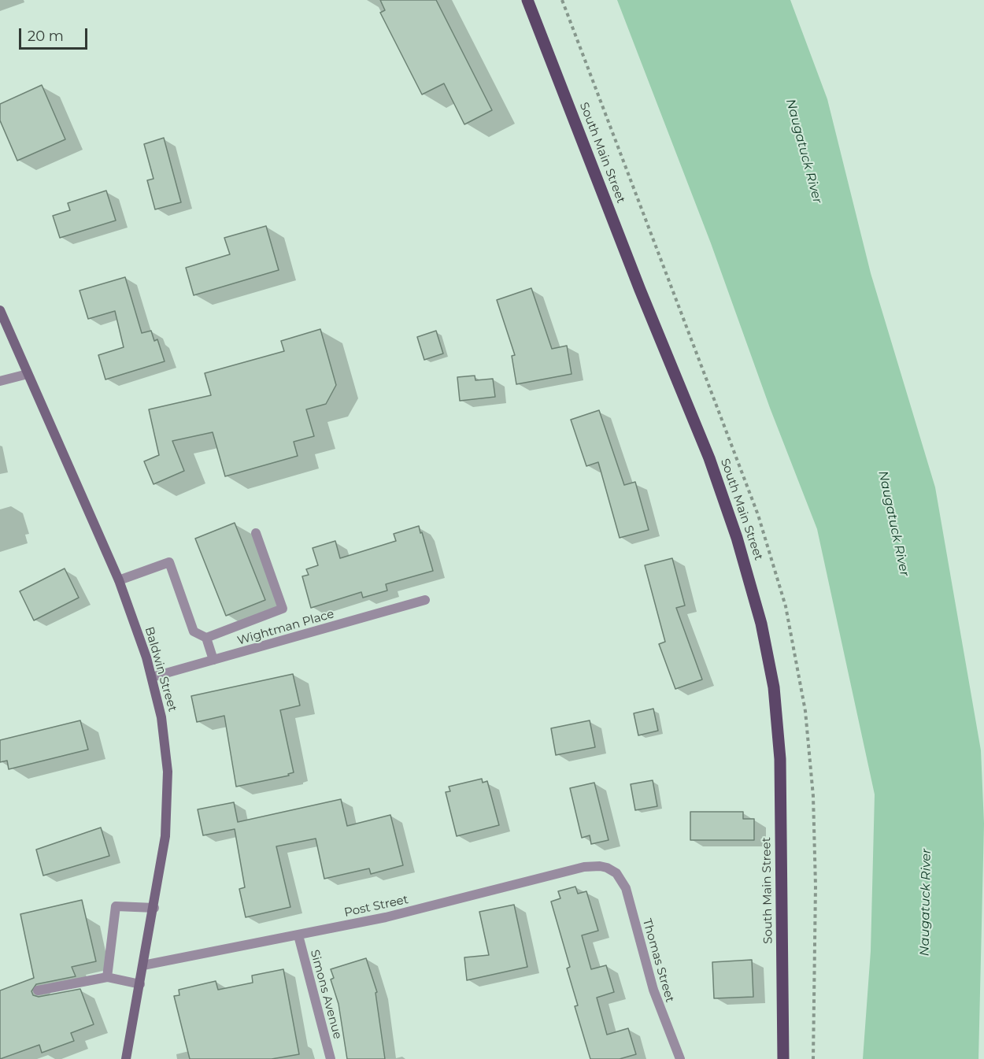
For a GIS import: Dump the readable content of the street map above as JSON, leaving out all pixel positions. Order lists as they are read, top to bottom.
{
  "streets": {
    "main road": ["South Main Street", "Baldwin Street"],
    "street": [
      "Wightman Place",
      "Post Street",
      "Thomas Street",
      "Simons Avenue"
    ]
  },
  "crossings": [
    ["Wightman Place", "Baldwin Street"],
    ["Baldwin Street", "Post Street"],
    ["Post Street", "Thomas Street"],
    ["Post Street", "Simons Avenue"]
  ],
  "water": ["Naugatuck River"],
  "scale_bar": "20 m"
}
